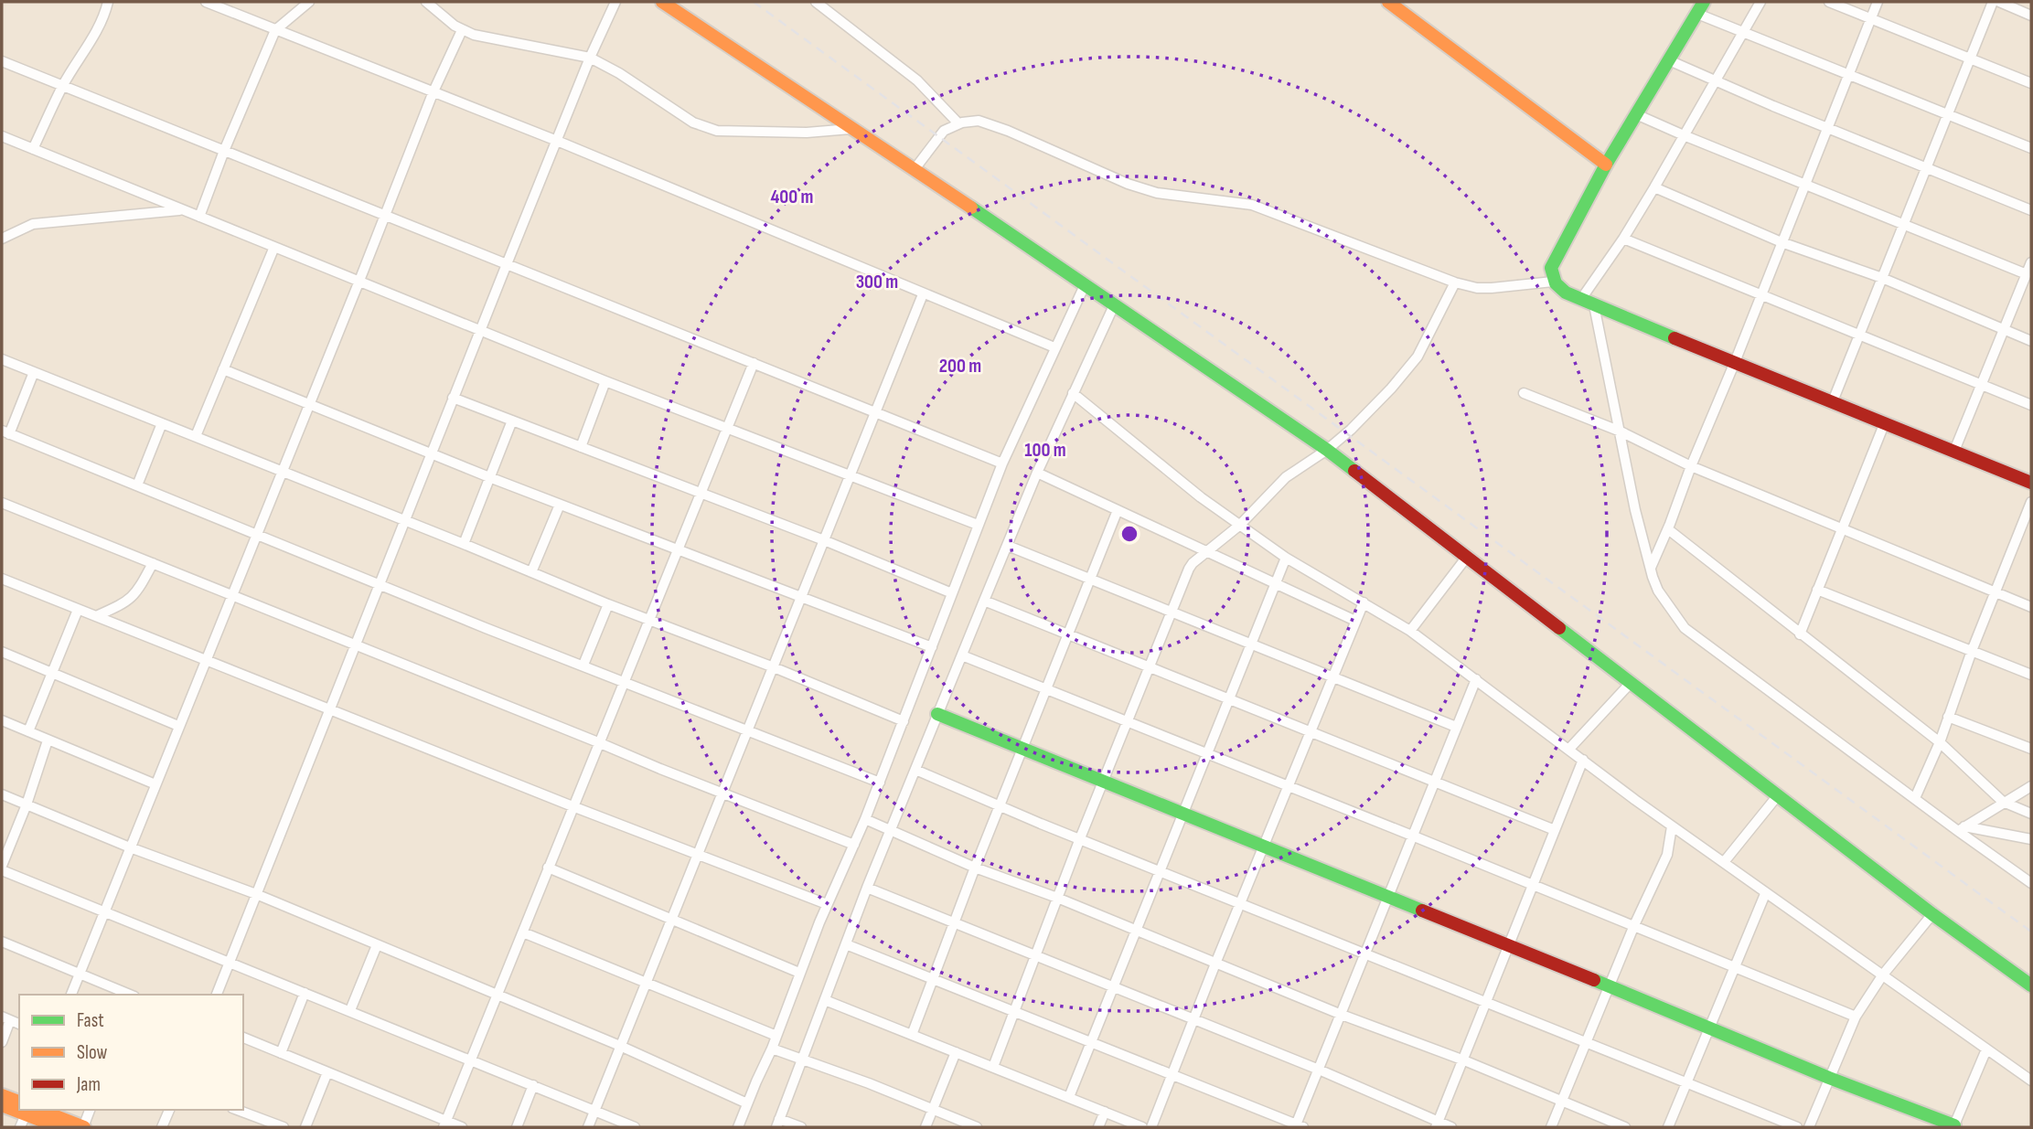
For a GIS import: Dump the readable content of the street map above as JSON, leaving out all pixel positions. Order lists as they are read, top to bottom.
{
  "legend": ["Fast", "Slow", "Jam"],
  "rings": [
    "400 m",
    "300 m",
    "200 m",
    "100 m"
  ]
}
